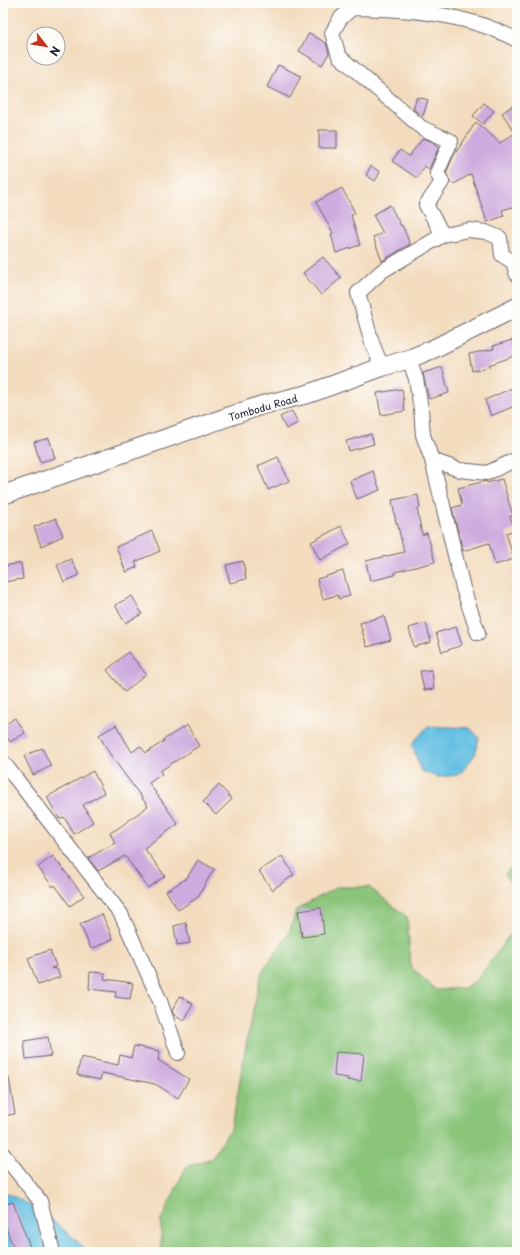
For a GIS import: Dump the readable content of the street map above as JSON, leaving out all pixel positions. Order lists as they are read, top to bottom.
{
  "streets": {
    "main road": ["Tombodu Road"]
  },
  "north": "bottom right"
}
